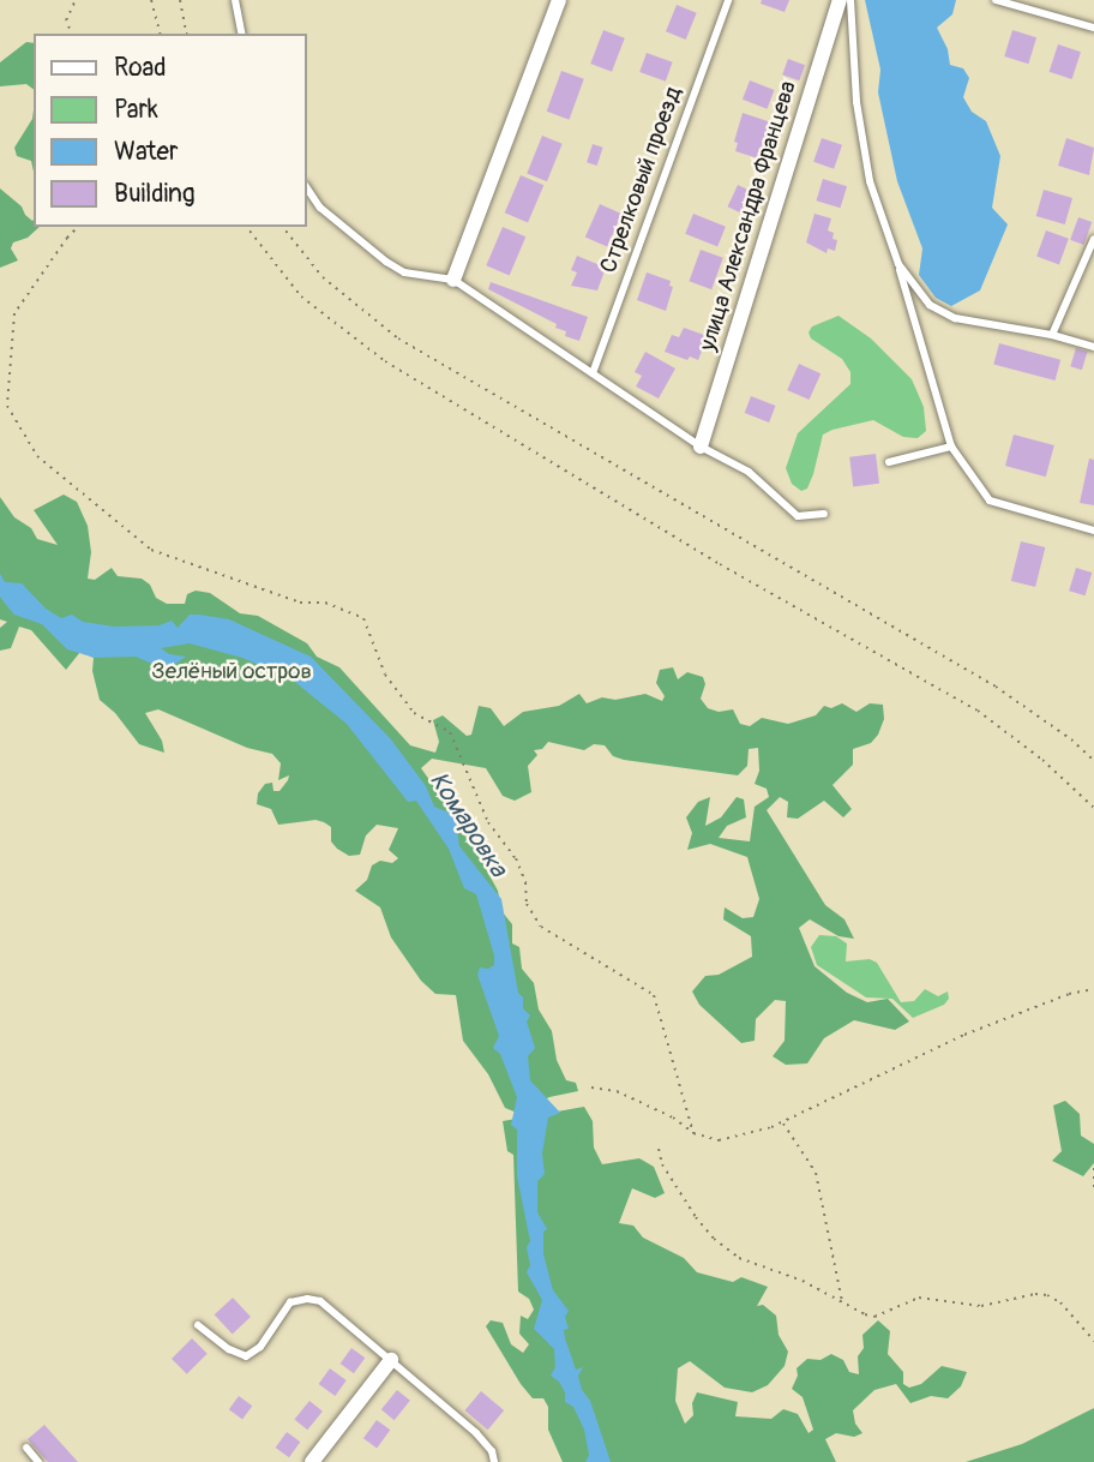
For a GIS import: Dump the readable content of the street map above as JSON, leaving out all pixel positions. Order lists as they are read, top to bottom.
{
  "streets": {
    "street": ["улица Александра Францева"],
    "lane": ["Стрелковый проезд"]
  },
  "water": ["Комаровка"],
  "parks": ["Зелёный остров"],
  "legend": [
    "Road",
    "Park",
    "Water",
    "Building"
  ]
}
